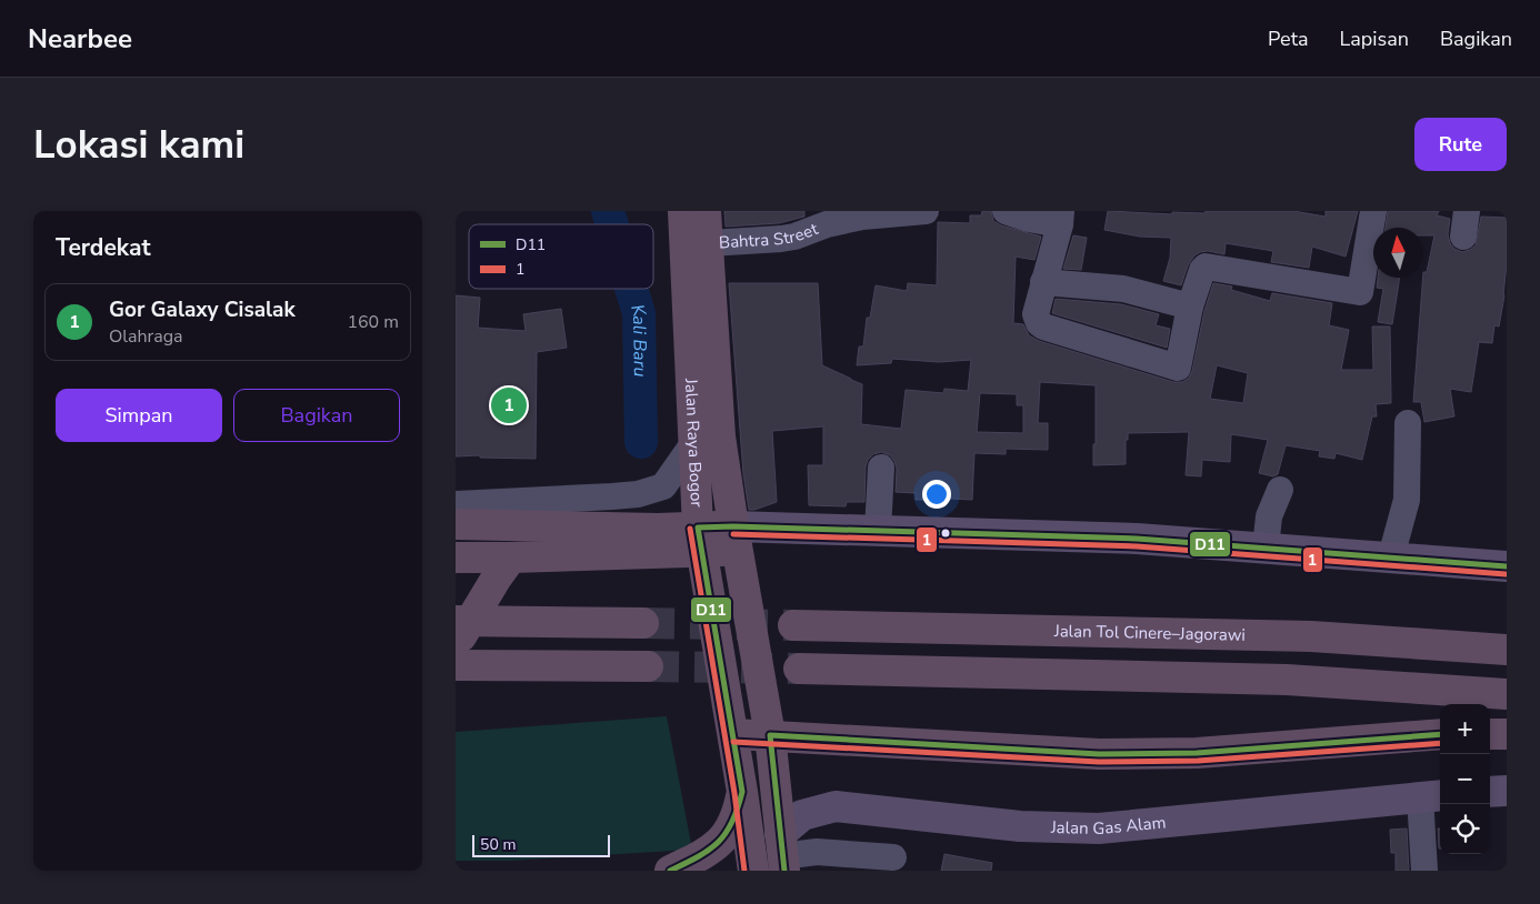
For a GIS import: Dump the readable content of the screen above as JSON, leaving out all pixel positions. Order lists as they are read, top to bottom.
{
  "streets": {
    "highway": ["Jalan Raya Bogor", "Jalan Tol Cinere–Jagorawi"],
    "main road": ["Jalan Gas Alam"],
    "street": ["Bahtra Street"]
  },
  "crossings": [
    ["Bahtra Street", "Jalan Raya Bogor"]
  ],
  "water": ["Kali Baru"],
  "lines": ["transit line D11", "transit line 1"],
  "legend": ["D11", "1"],
  "scale_bar": "50 m",
  "north": "top",
  "page": {
    "header": "Nearbee",
    "nav": ["Peta", "Lapisan", "Bagikan"],
    "buttons": [
      "Rute",
      ["Simpan", "Bagikan"]
    ],
    "title": "Lokasi kami",
    "heading": "Terdekat",
    "list": [
      {
        "mark": "1",
        "name": "Gor Galaxy Cisalak",
        "note": "Olahraga",
        "value": "160 m"
      }
    ],
    "pins": "1",
    "map_buttons": ["+", "−"],
    "scale": "50 m"
  }
}
